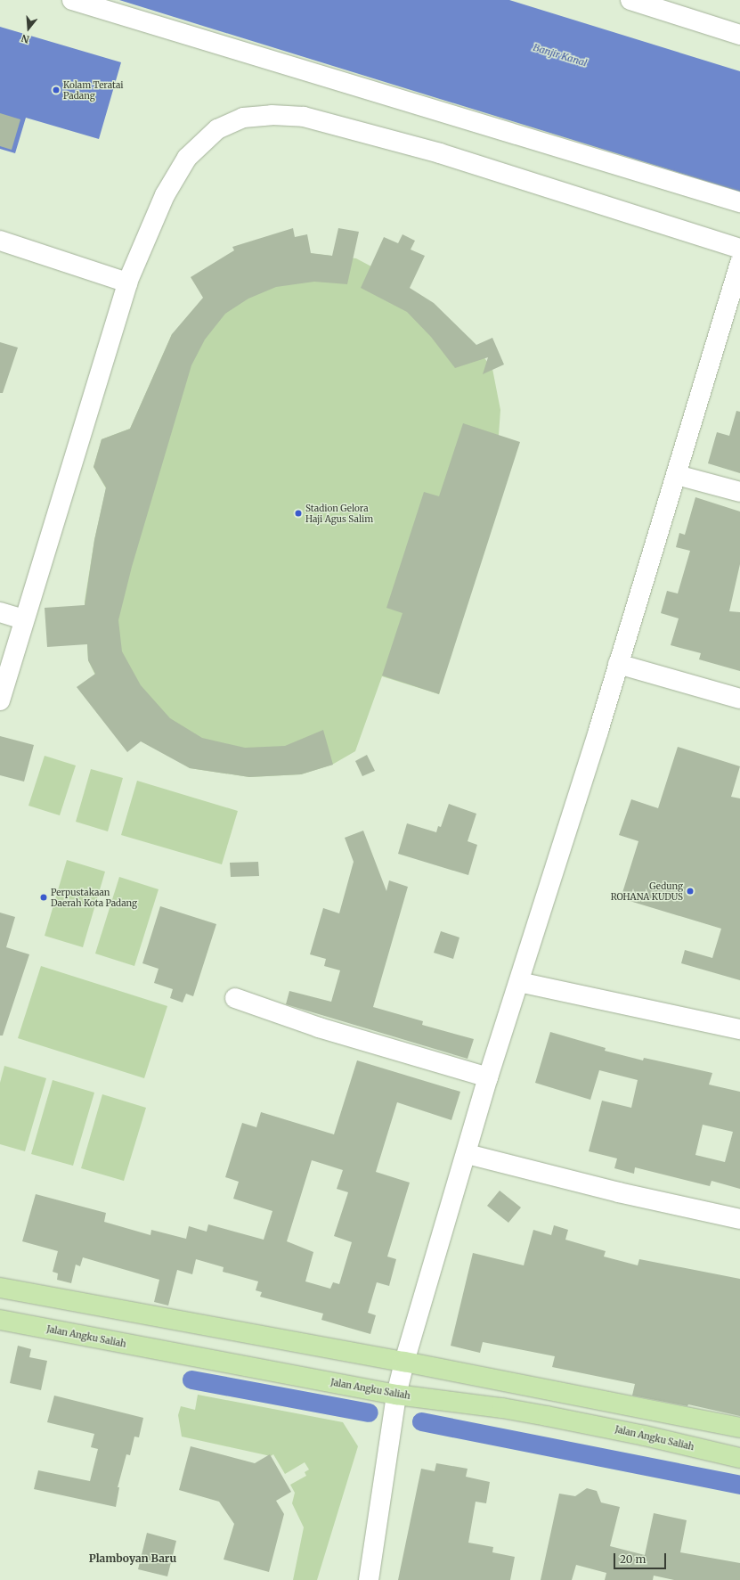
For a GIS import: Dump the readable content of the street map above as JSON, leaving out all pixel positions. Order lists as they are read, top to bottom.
{
  "streets": {
    "main road": ["Jalan Angku Saliah"]
  },
  "districts": ["Plamboyan Baru"],
  "water": ["Banjir Kanal"],
  "places": [
    "Kolam Teratai Padang",
    "Stadion Gelora Haji Agus Salim",
    "Gedung ROHANA KUDUS",
    "Perpustakaan Daerah Kota Padang"
  ],
  "scale_bar": "20 m",
  "north": "bottom"
}
